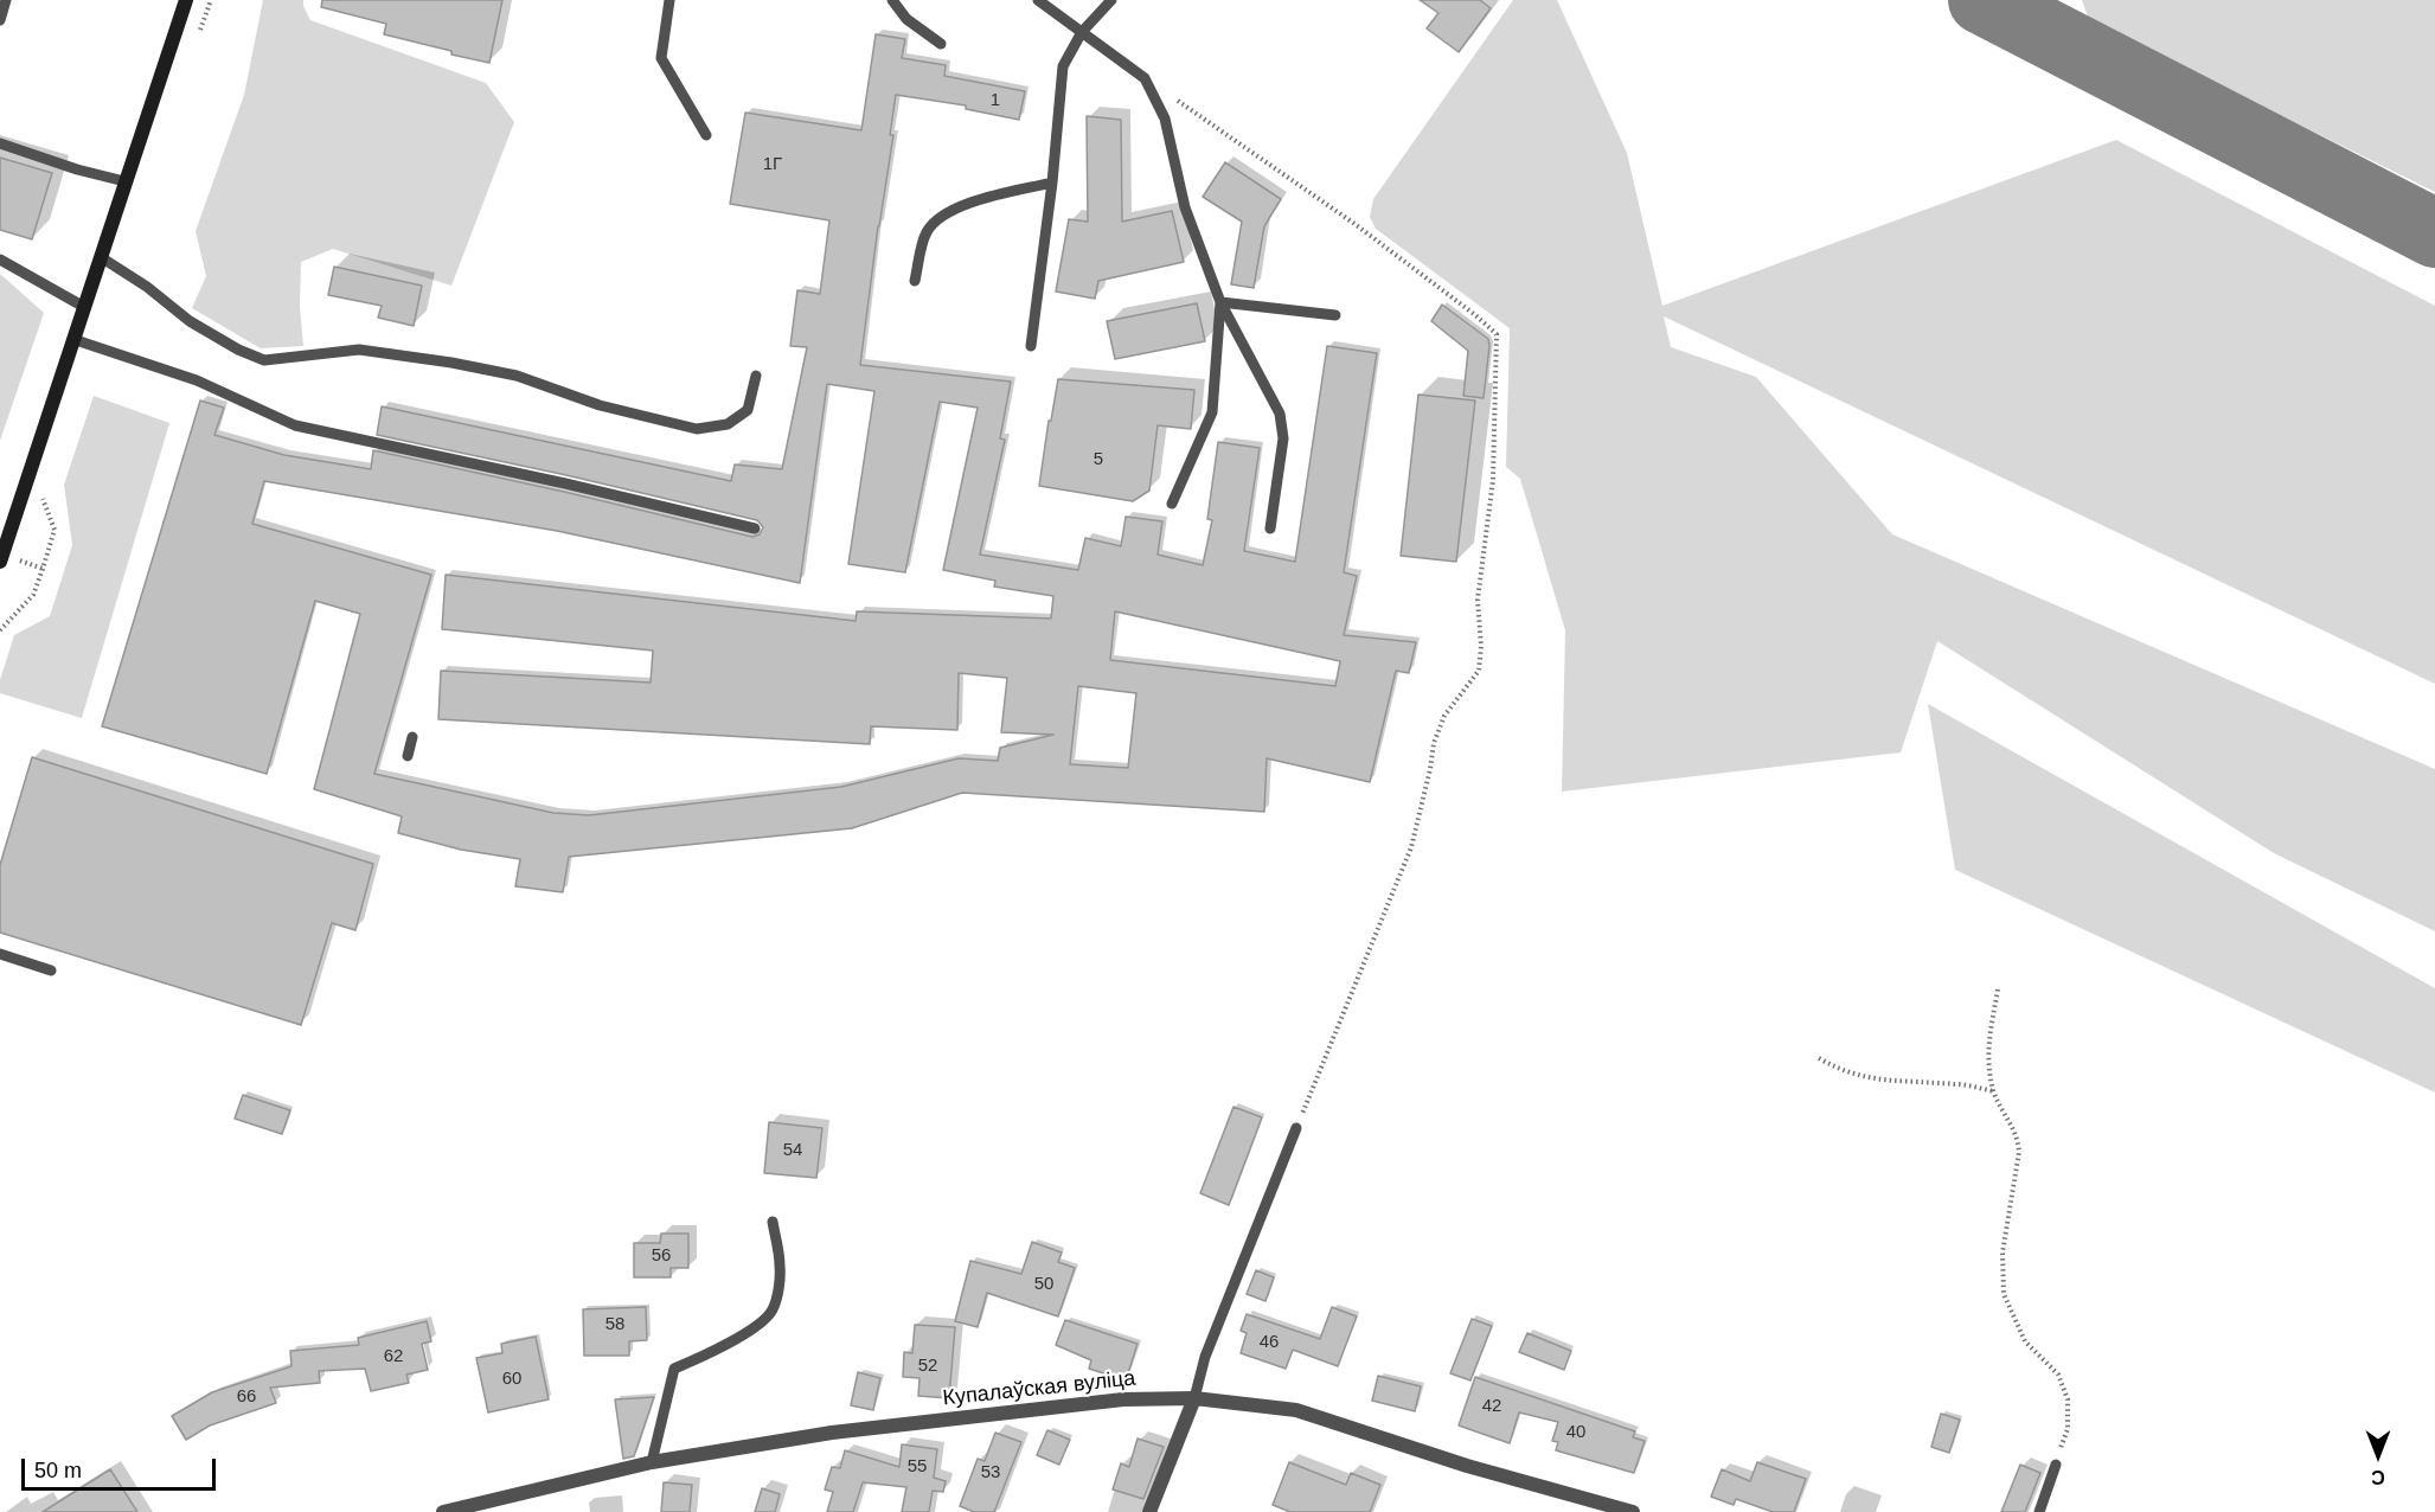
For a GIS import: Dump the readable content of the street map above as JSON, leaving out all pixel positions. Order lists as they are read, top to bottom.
{
  "streets": {
    "street": ["Купалаўская вуліца"]
  },
  "house_numbers": [
    "1",
    "1Г",
    "5",
    "54",
    "56",
    "50",
    "58",
    "46",
    "62",
    "52",
    "60",
    "66",
    "42",
    "40",
    "55",
    "53"
  ],
  "scale_bar": "50 m",
  "north": "bottom"
}
